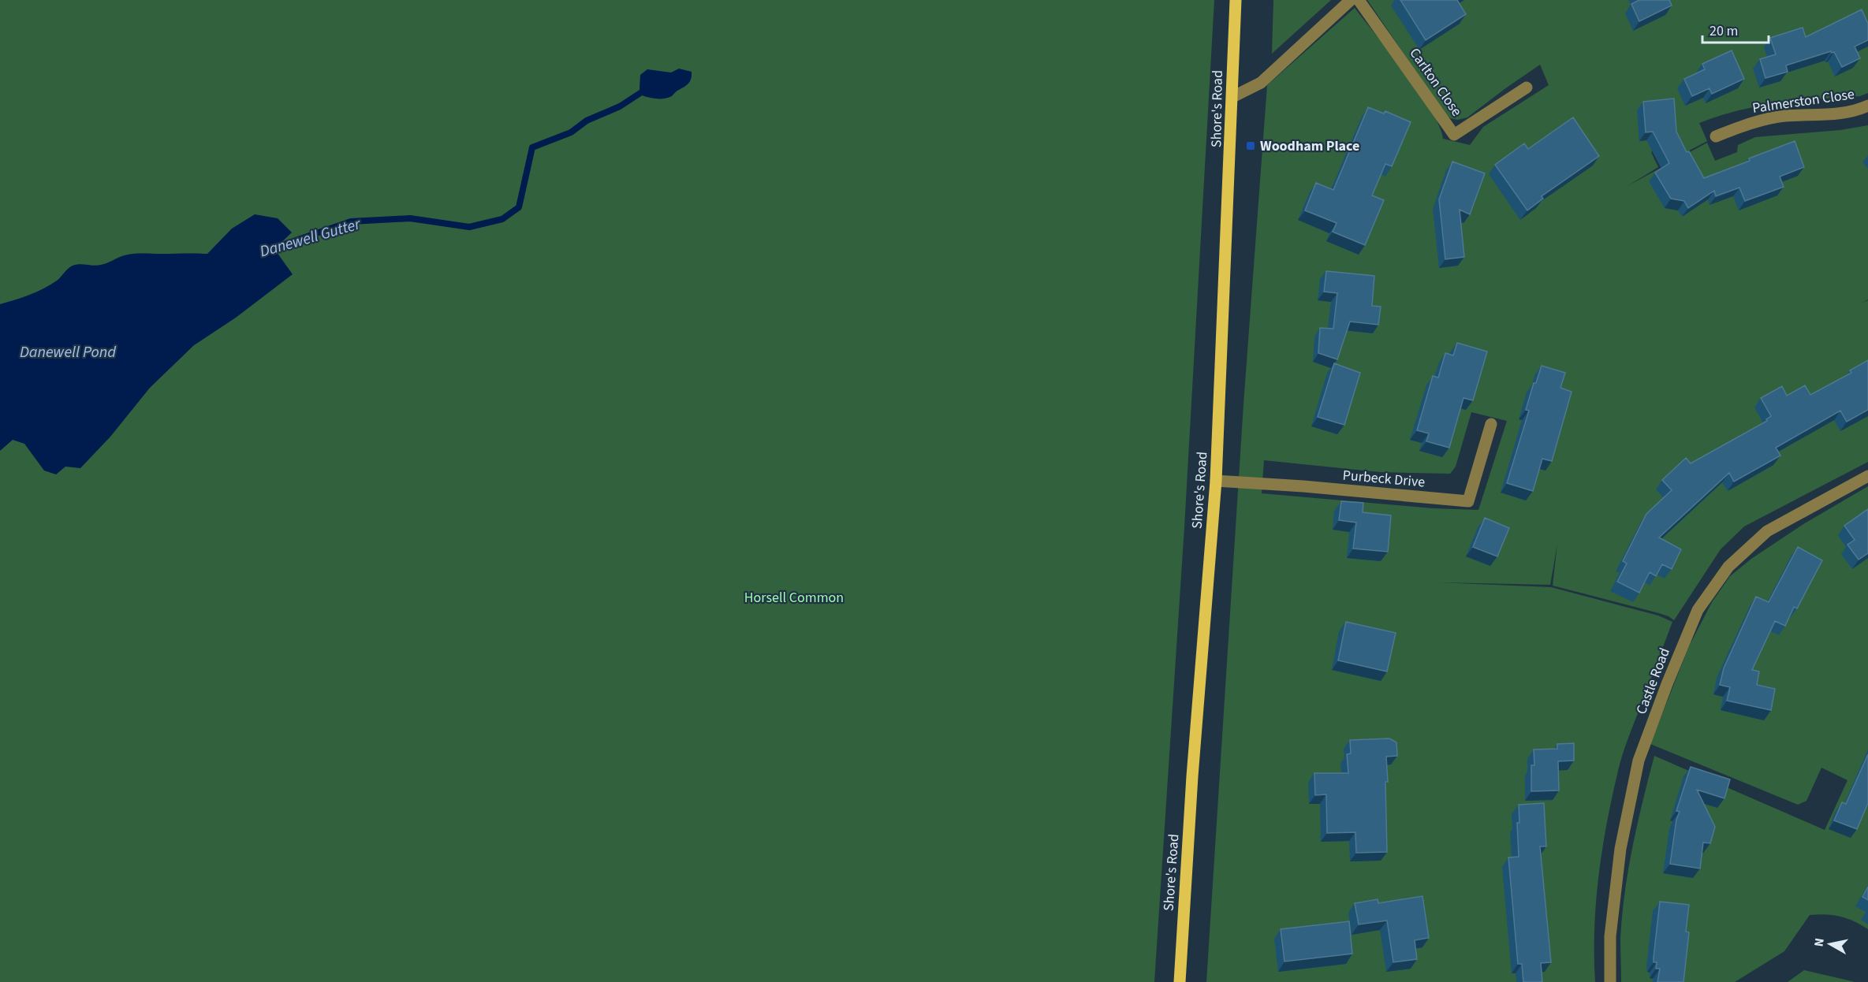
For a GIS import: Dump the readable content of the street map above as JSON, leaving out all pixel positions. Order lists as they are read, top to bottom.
{
  "streets": {
    "main road": ["Shore's Road"],
    "street": [
      "Carlton Close",
      "Palmerston Close",
      "Purbeck Drive",
      "Castle Road"
    ]
  },
  "crossings": [
    ["Shore's Road", "Purbeck Drive"]
  ],
  "water": ["Danewell Gutter", "Danewell Pond"],
  "parks": ["Horsell Common"],
  "places": {
    "transit": ["Woodham Place"]
  },
  "scale_bar": "20 m",
  "north": "left"
}
